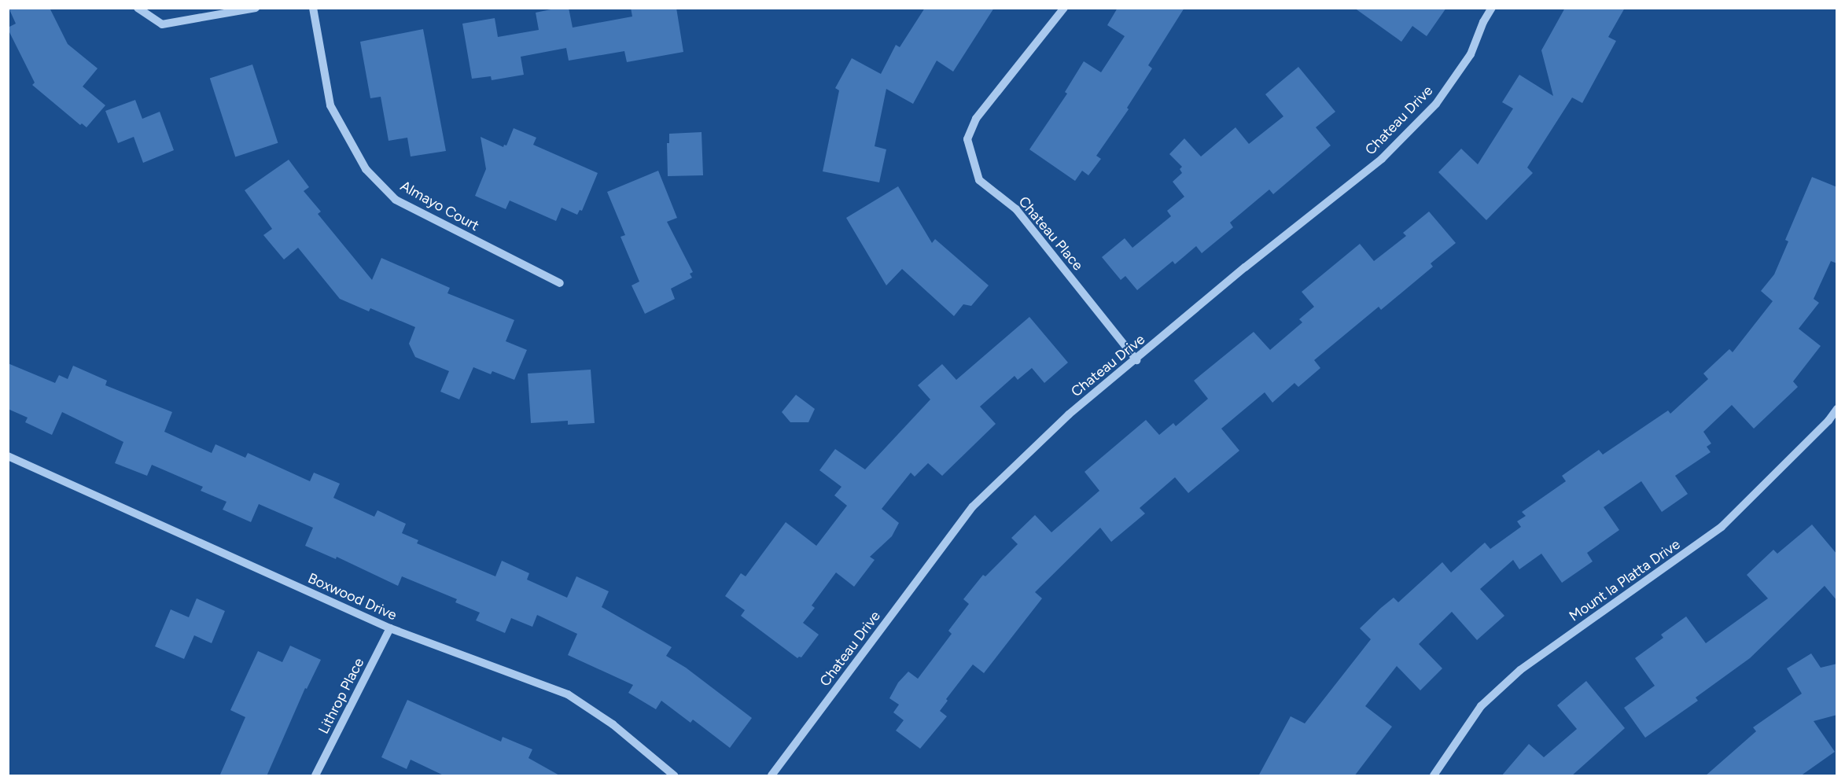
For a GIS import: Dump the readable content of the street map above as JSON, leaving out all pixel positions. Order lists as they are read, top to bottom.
{
  "streets": {
    "street": [
      "Chateau Drive",
      "Almayo Court",
      "Chateau Place",
      "Mount la Platta Drive",
      "Boxwood Drive",
      "Lithrop Place"
    ]
  },
  "crossings": [
    ["Chateau Drive", "Chateau Place"],
    ["Boxwood Drive", "Lithrop Place"]
  ]
}
